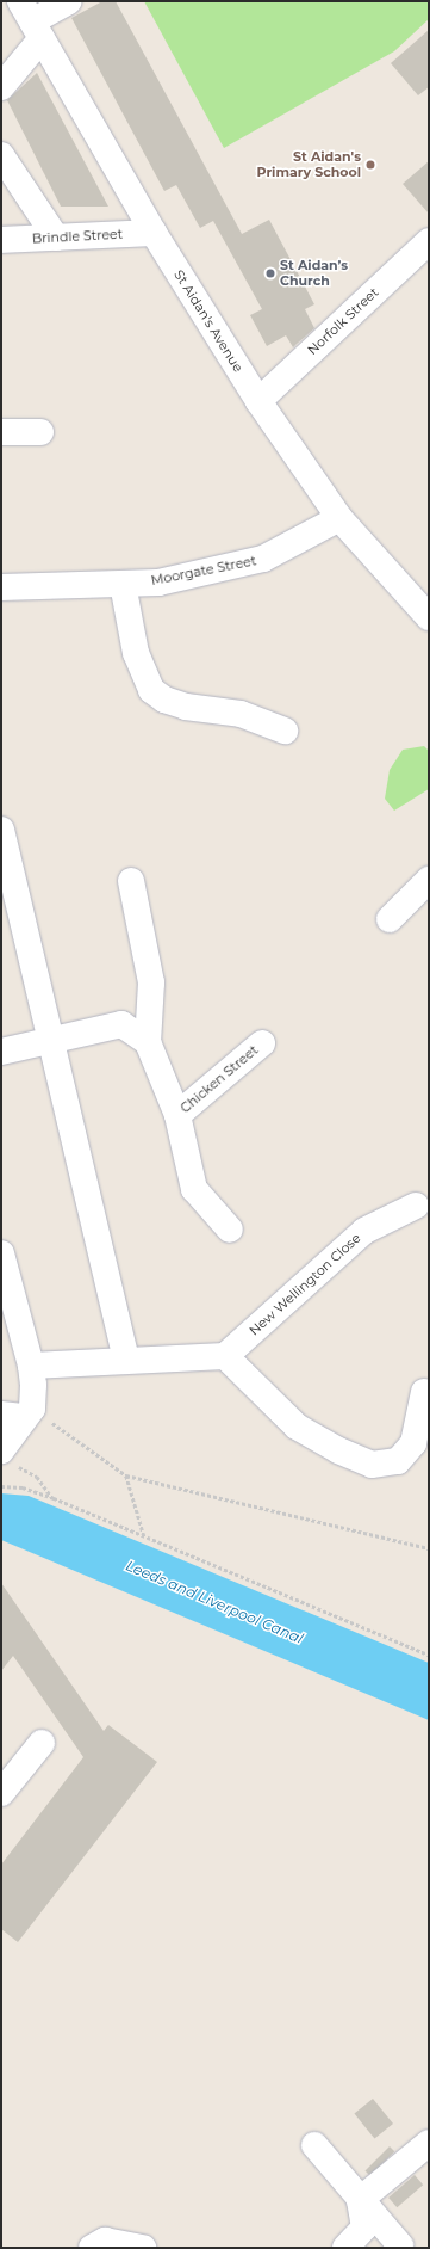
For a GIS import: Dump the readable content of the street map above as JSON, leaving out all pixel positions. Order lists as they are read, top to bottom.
{
  "streets": {
    "street": [
      "Brindle Street",
      "St Aidan's Avenue",
      "Norfolk Street",
      "Moorgate Street",
      "Chicken Street",
      "New Wellington Close"
    ]
  },
  "crossings": [
    ["Brindle Street", "St Aidan's Avenue"],
    ["St Aidan's Avenue", "Norfolk Street"],
    ["St Aidan's Avenue", "Moorgate Street"]
  ],
  "water": ["Leeds and Liverpool Canal"],
  "places": ["St Aidan's Primary School", "St Aidan’s Church"]
}
